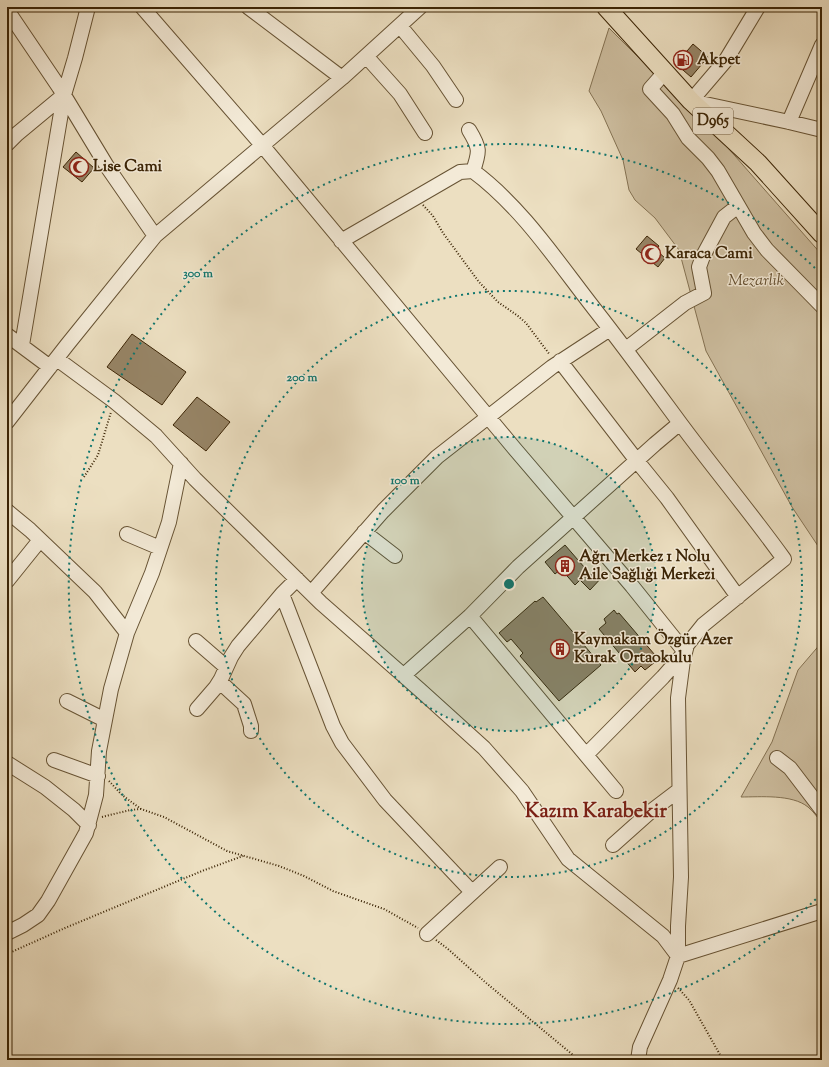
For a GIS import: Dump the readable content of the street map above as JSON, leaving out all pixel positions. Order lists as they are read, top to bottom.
{
  "streets": {
    "main road": ["D965"]
  },
  "districts": ["Kazım Karabekir"],
  "parks": ["Mezarlık"],
  "places": {
    "fuel station": ["Akpet"],
    "mosque": ["Lise Cami", "Karaca Cami"],
    "building": ["Ağrı Merkez 1 Nolu Aile Sağlığı Merkezi", "Kaymakam Özgür Azer Kurak Ortaokulu"]
  },
  "rings": ["300 m", "200 m", "100 m"]
}
